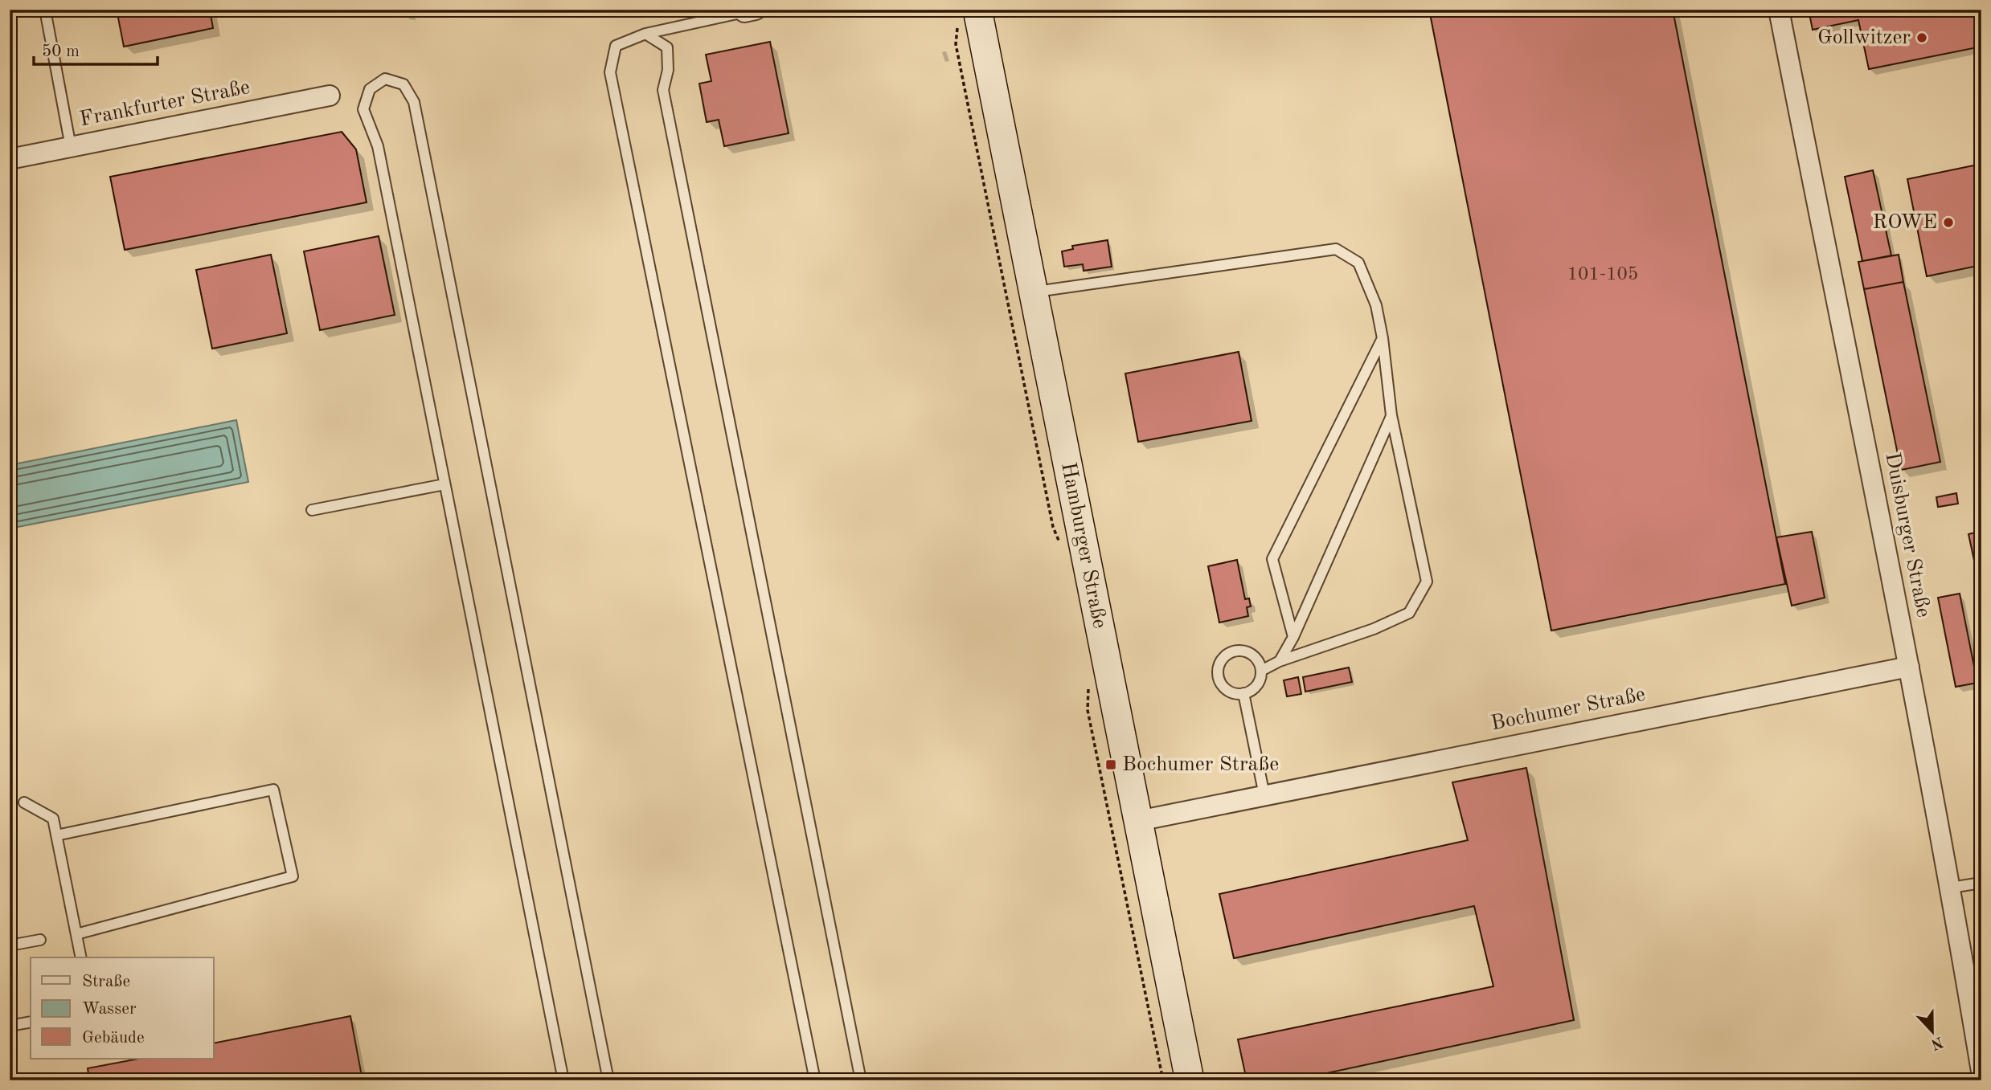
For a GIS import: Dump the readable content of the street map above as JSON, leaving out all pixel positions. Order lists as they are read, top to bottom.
{
  "streets": {
    "street": [
      "Frankfurter Straße",
      "Duisburger Straße",
      "Hamburger Straße",
      "Bochumer Straße"
    ]
  },
  "crossings": [
    ["Duisburger Straße", "Bochumer Straße"],
    ["Hamburger Straße", "Bochumer Straße"]
  ],
  "places": {
    "other": ["Gollwitzer", "ROWE"],
    "transit": ["Bochumer Straße"]
  },
  "house_numbers": ["101-105"],
  "legend": ["Straße", "Wasser", "Gebäude"],
  "scale_bar": "50 m",
  "north": "bottom"
}
